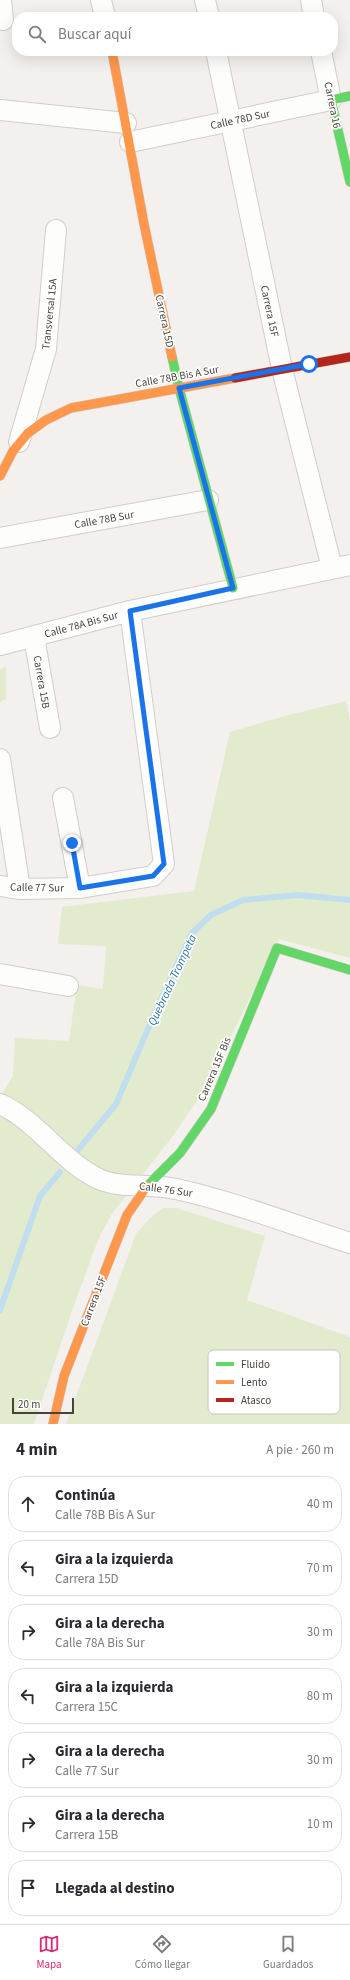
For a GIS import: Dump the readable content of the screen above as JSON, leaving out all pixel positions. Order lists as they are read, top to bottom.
{
  "streets": {
    "street": [
      "Carrera 16",
      "Calle 78D Sur",
      "Carrera 15F",
      "Transversal 15A",
      "Carrera 15D",
      "Calle 78B Bis A Sur",
      "Calle 78B Sur",
      "Calle 78A Bis Sur",
      "Carrera 15B",
      "Calle 77 Sur",
      "Carrera 15F Bis",
      "Calle 76 Sur"
    ]
  },
  "crossings": [
    ["Carrera 16", "Calle 78D Sur"],
    ["Calle 78D Sur", "Carrera 15F"],
    ["Calle 78D Sur", "Carrera 15D"],
    ["Carrera 15F", "Calle 78B Bis A Sur"],
    ["Carrera 15F", "Calle 78A Bis Sur"],
    ["Carrera 15F", "Carrera 15F Bis"],
    ["Carrera 15F", "Calle 76 Sur"],
    ["Transversal 15A", "Calle 78B Bis A Sur"],
    ["Carrera 15D", "Calle 78B Bis A Sur"],
    ["Carrera 15D", "Calle 78B Sur"],
    ["Carrera 15D", "Calle 78A Bis Sur"],
    ["Calle 78A Bis Sur", "Carrera 15B"],
    ["Calle 78A Bis Sur", "Calle 77 Sur"],
    ["Carrera 15F Bis", "Calle 76 Sur"]
  ],
  "water": ["Quebrada Trompeta"],
  "legend": ["Fluido", "Lento", "Atasco"],
  "scale_bar": "20 m",
  "page": {
    "search": "Buscar aquí",
    "scale": "20 m",
    "heading": ["4 min", "A pie · 260 m"],
    "list": [
      ["Continúa", "Calle 78B Bis A Sur", "40 m"],
      ["Gira a la izquierda", "Carrera 15D", "70 m"],
      ["Gira a la derecha", "Calle 78A Bis Sur", "30 m"],
      ["Gira a la izquierda", "Carrera 15C", "80 m"],
      ["Gira a la derecha", "Calle 77 Sur", "30 m"],
      ["Gira a la derecha", "Carrera 15B", "10 m"],
      "Llegada al destino"
    ],
    "nav": ["Mapa", "Cómo llegar", "Guardados"]
  }
}
